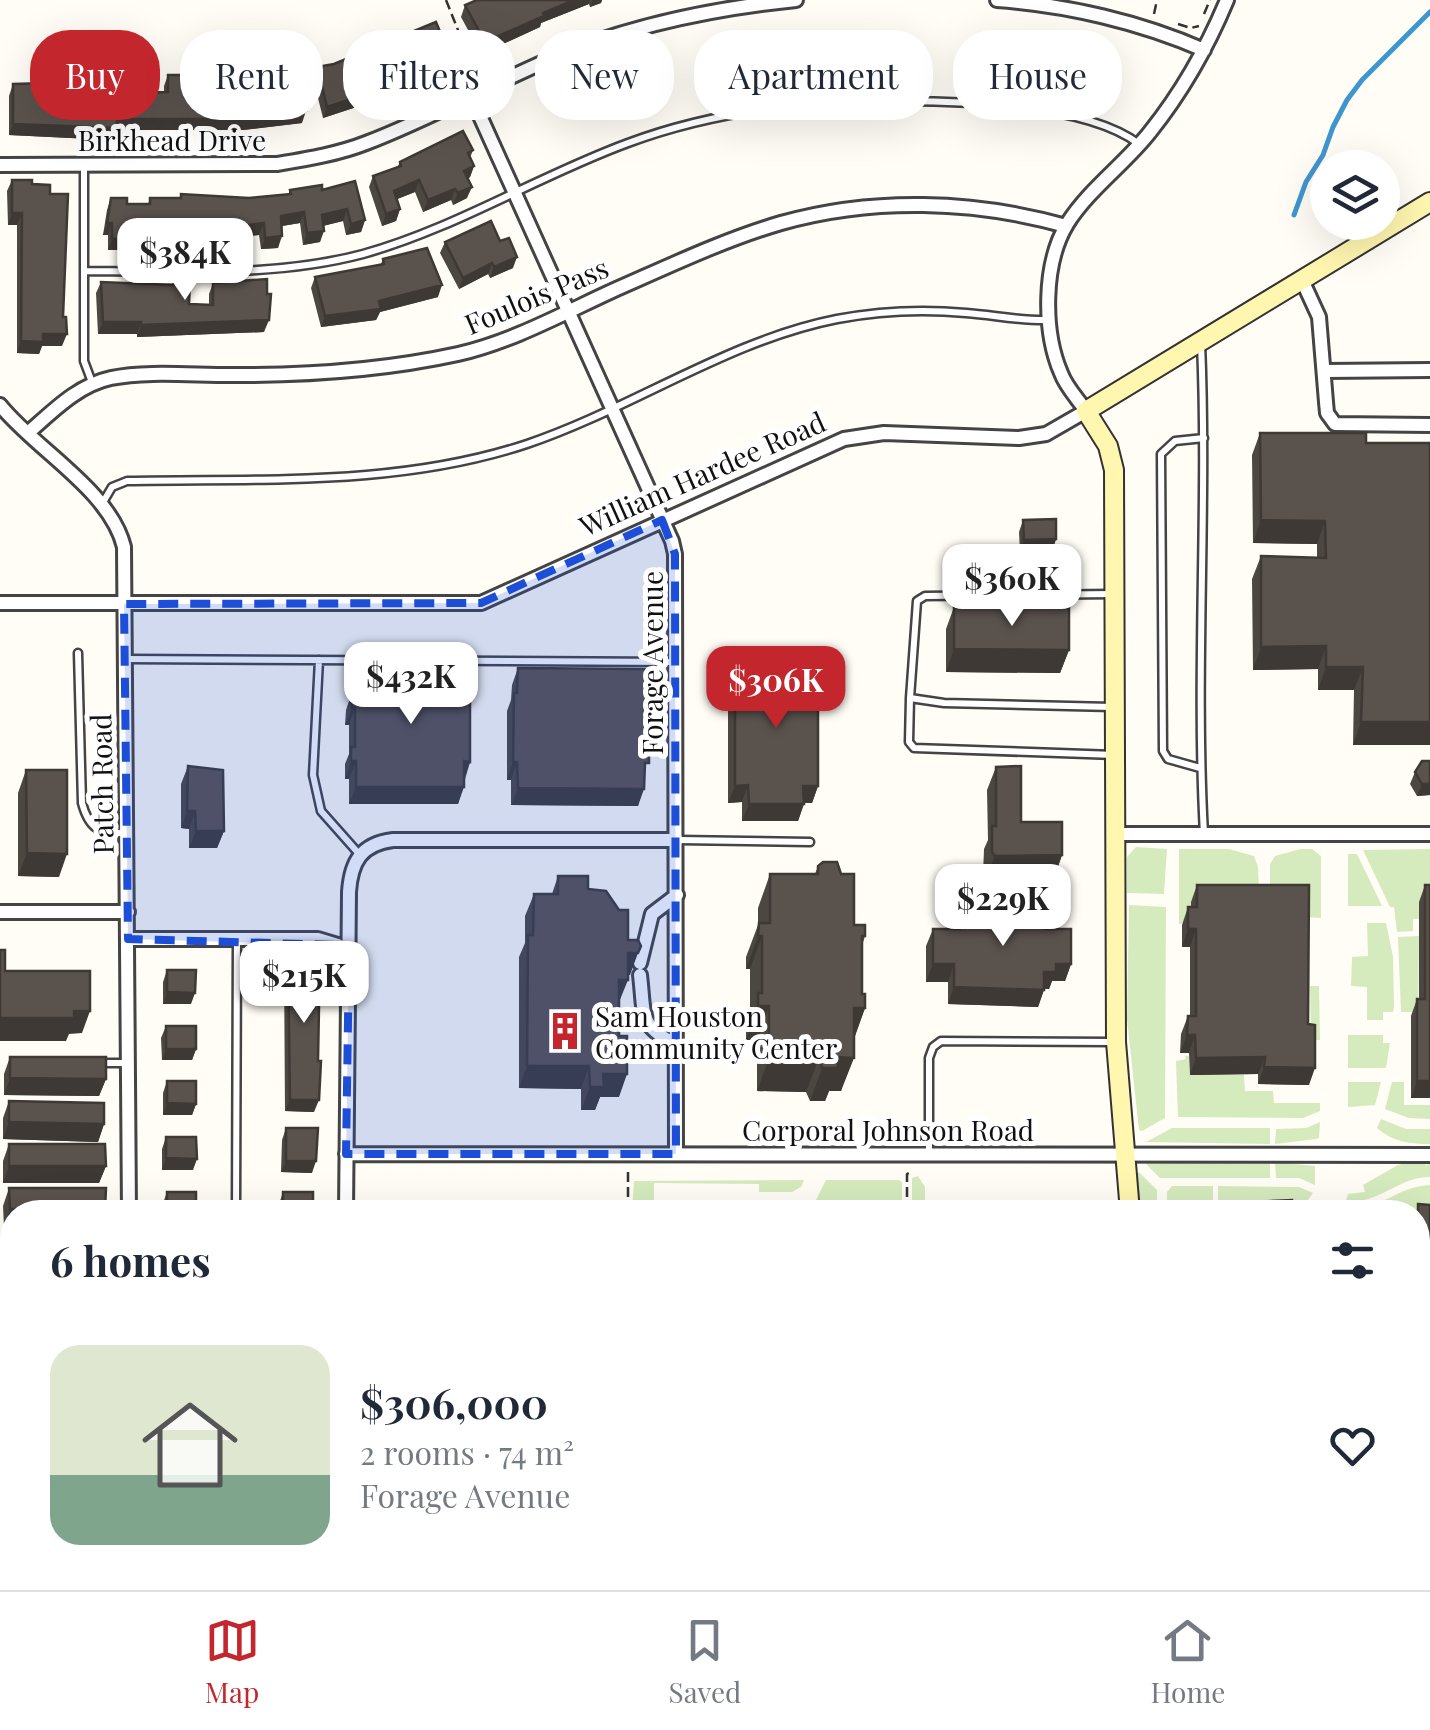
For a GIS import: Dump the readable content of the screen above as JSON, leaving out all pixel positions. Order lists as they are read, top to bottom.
{
  "streets": {
    "street": [
      "Birkhead Drive",
      "Foulois Pass",
      "William Hardee Road",
      "Forage Avenue",
      "Patch Road",
      "Corporal Johnson Road"
    ]
  },
  "crossings": [
    ["Foulois Pass", "Forage Avenue"],
    ["Foulois Pass", "Patch Road"],
    ["William Hardee Road", "Forage Avenue"],
    ["William Hardee Road", "Patch Road"],
    ["Forage Avenue", "Corporal Johnson Road"]
  ],
  "places": {
    "building": ["Sam Houston Community Center"]
  },
  "page": {
    "chip": [
      "Buy",
      "Rent",
      "Filters",
      "New",
      "Apartment",
      "House"
    ],
    "price": [
      "$384K",
      "$360K",
      "$432K",
      "$306K",
      "$229K",
      "$215K"
    ],
    "heading": "6 homes",
    "list": [
      {
        "name": "$306,000",
        "note": "2 rooms · 74 m² · Forage Avenue"
      }
    ],
    "tabs": ["Map", "Saved", "Home"]
  }
}
